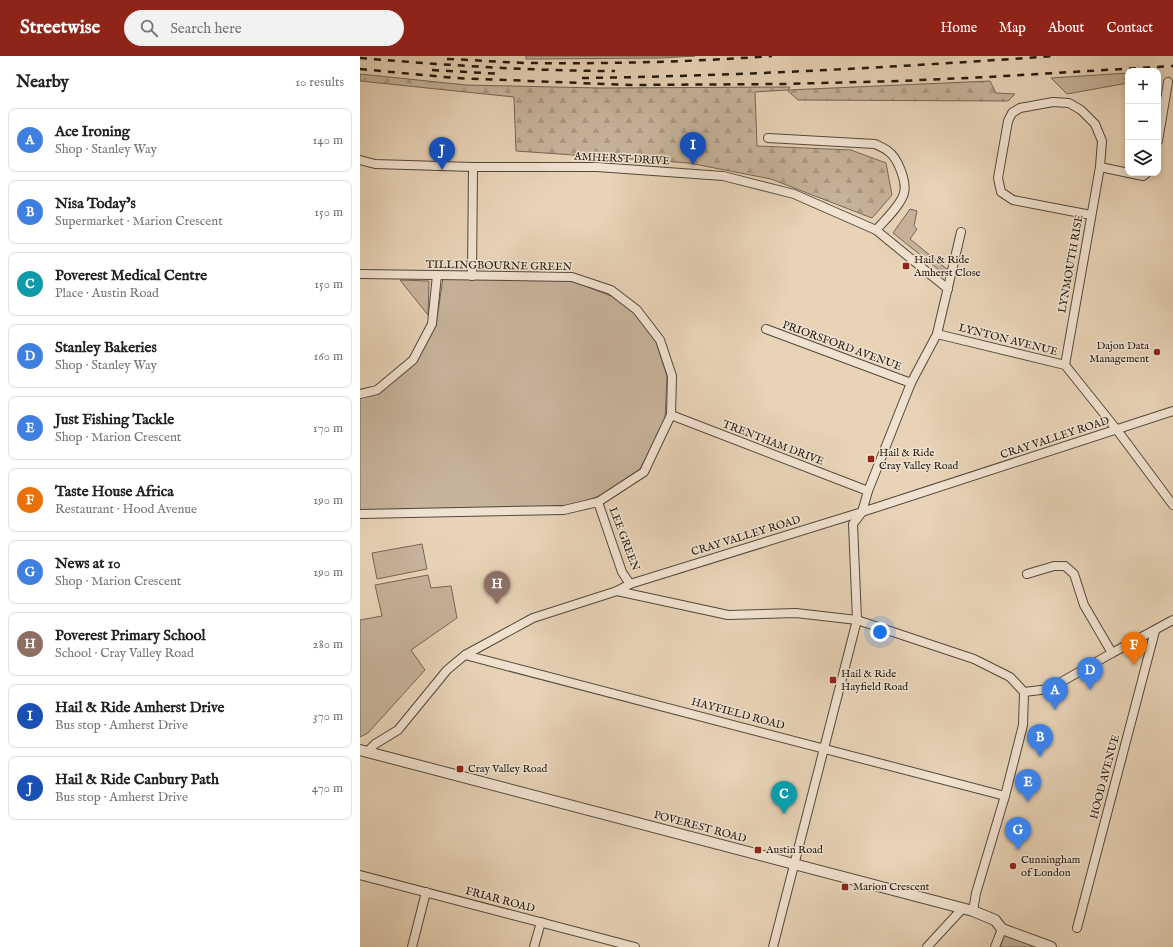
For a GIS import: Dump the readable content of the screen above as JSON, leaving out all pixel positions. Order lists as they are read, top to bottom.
{
  "streets": {
    "street": [
      "AMHERST DRIVE",
      "LYNMOUTH RISE",
      "TILLINGBOURNE GREEN",
      "LYNTON AVENUE",
      "PRIORSFORD AVENUE",
      "CRAY VALLEY ROAD",
      "TRENTHAM DRIVE",
      "LEE GREEN",
      "HAYFIELD ROAD",
      "HOOD AVENUE",
      "POVEREST ROAD",
      "FRIAR ROAD"
    ]
  },
  "crossings": [
    ["LYNMOUTH RISE", "LYNTON AVENUE"],
    ["TILLINGBOURNE GREEN", "TRENTHAM DRIVE"],
    ["TILLINGBOURNE GREEN", "LEE GREEN"],
    ["LYNTON AVENUE", "CRAY VALLEY ROAD"],
    ["CRAY VALLEY ROAD", "LEE GREEN"],
    ["CRAY VALLEY ROAD", "HAYFIELD ROAD"],
    ["CRAY VALLEY ROAD", "POVEREST ROAD"]
  ],
  "places": {
    "transit": [
      "Hail & Ride Amherst Close",
      "Hail & Ride Cray Valley Road",
      "Hail & Ride Hayfield Road",
      "Cray Valley Road",
      "Austin Road",
      "Marion Crescent"
    ],
    "other": ["Dajon Data Management", "Cunningham of London"]
  },
  "page": {
    "header": "Streetwise",
    "search": "Search here",
    "nav": [
      "Home",
      "Map",
      "About",
      "Contact"
    ],
    "heading": ["Nearby", "10 results"],
    "map_buttons": ["+", "−"],
    "list": [
      {
        "mark": "A",
        "name": "Ace Ironing",
        "note": "Shop · Stanley Way",
        "value": "140 m"
      },
      {
        "mark": "B",
        "name": "Nisa Today’s",
        "note": "Supermarket · Marion Crescent",
        "value": "150 m"
      },
      {
        "mark": "C",
        "name": "Poverest Medical Centre",
        "note": "Place · Austin Road",
        "value": "150 m"
      },
      {
        "mark": "D",
        "name": "Stanley Bakeries",
        "note": "Shop · Stanley Way",
        "value": "160 m"
      },
      {
        "mark": "E",
        "name": "Just Fishing Tackle",
        "note": "Shop · Marion Crescent",
        "value": "170 m"
      },
      {
        "mark": "F",
        "name": "Taste House Africa",
        "note": "Restaurant · Hood Avenue",
        "value": "190 m"
      },
      {
        "mark": "G",
        "name": "News at 10",
        "note": "Shop · Marion Crescent",
        "value": "190 m"
      },
      {
        "mark": "H",
        "name": "Poverest Primary School",
        "note": "School · Cray Valley Road",
        "value": "280 m"
      },
      {
        "mark": "I",
        "name": "Hail & Ride Amherst Drive",
        "note": "Bus stop · Amherst Drive",
        "value": "370 m"
      },
      {
        "mark": "J",
        "name": "Hail & Ride Canbury Path",
        "note": "Bus stop · Amherst Drive",
        "value": "470 m"
      }
    ],
    "pins": [
      "I",
      "J",
      "H",
      "F",
      "D",
      "A",
      "B",
      "E",
      "C",
      "G"
    ]
  }
}
